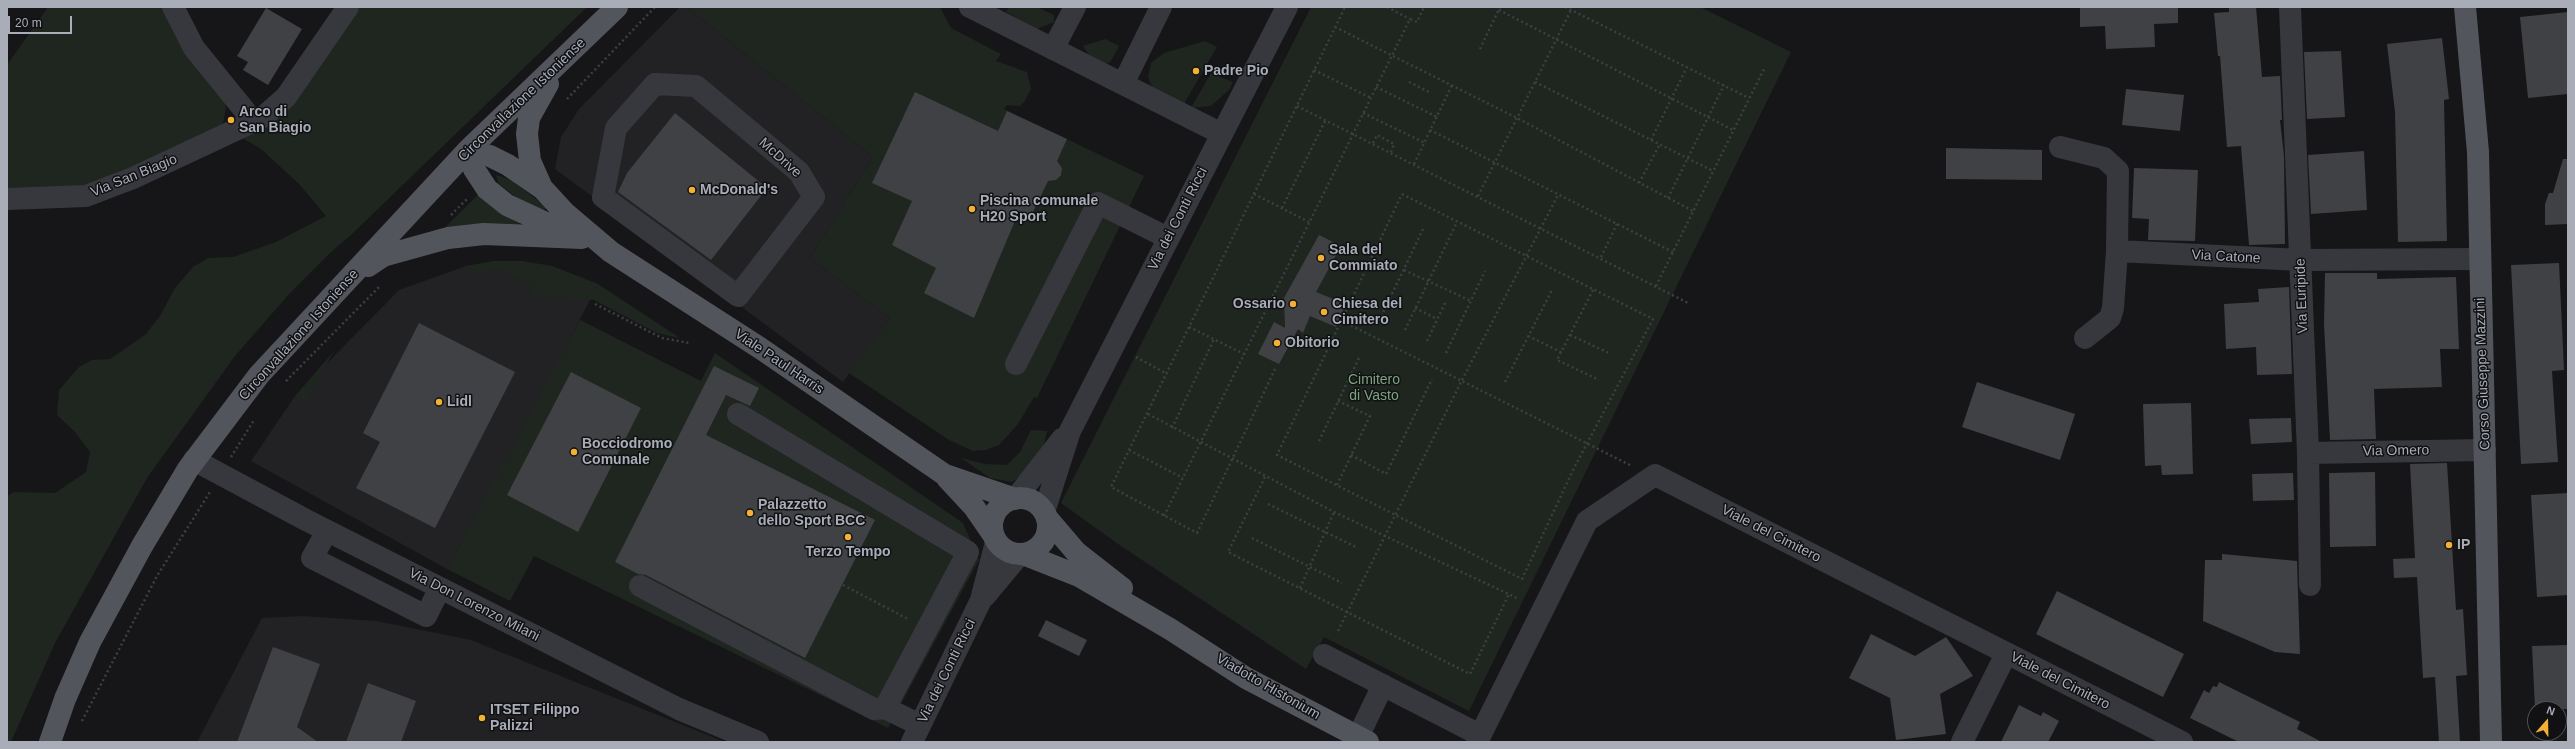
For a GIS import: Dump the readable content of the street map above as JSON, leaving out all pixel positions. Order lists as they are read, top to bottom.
{
  "streets": {
    "main road": [
      "Circonvallazione Istoniense",
      "Viale Paul Harris",
      "Corso Giuseppe Mazzini",
      "Viadotto Histonium"
    ],
    "street": [
      "McDrive",
      "Via San Biagio",
      "Via dei Conti Ricci",
      "Via Catone",
      "Via Euripide",
      "Via Omero",
      "Viale del Cimitero",
      "Via Don Lorenzo Milani"
    ]
  },
  "crossings": [
    ["Circonvallazione Istoniense", "Viale Paul Harris"],
    ["Circonvallazione Istoniense", "Via Don Lorenzo Milani"],
    ["Via dei Conti Ricci", "Viale Paul Harris"],
    ["Via dei Conti Ricci", "Viadotto Histonium"],
    ["Via Catone", "Via Euripide"],
    ["Via Catone", "Corso Giuseppe Mazzini"],
    ["Via Euripide", "Via Omero"],
    ["Viale Paul Harris", "Viadotto Histonium"],
    ["Corso Giuseppe Mazzini", "Via Omero"]
  ],
  "parks": ["Cimitero di Vasto"],
  "places": [
    "Padre Pio",
    "Arco di San Biagio",
    "McDonald's",
    "Piscina comunale H20 Sport",
    "Sala del Commiato",
    "Ossario",
    "Chiesa del Cimitero",
    "Obitorio",
    "Lidl",
    "Bocciodromo Comunale",
    "Palazzetto dello Sport BCC",
    "Terzo Tempo",
    "IP",
    "ITSET Filippo Palizzi"
  ],
  "scale_bar": "20 m",
  "north": "top"
}
